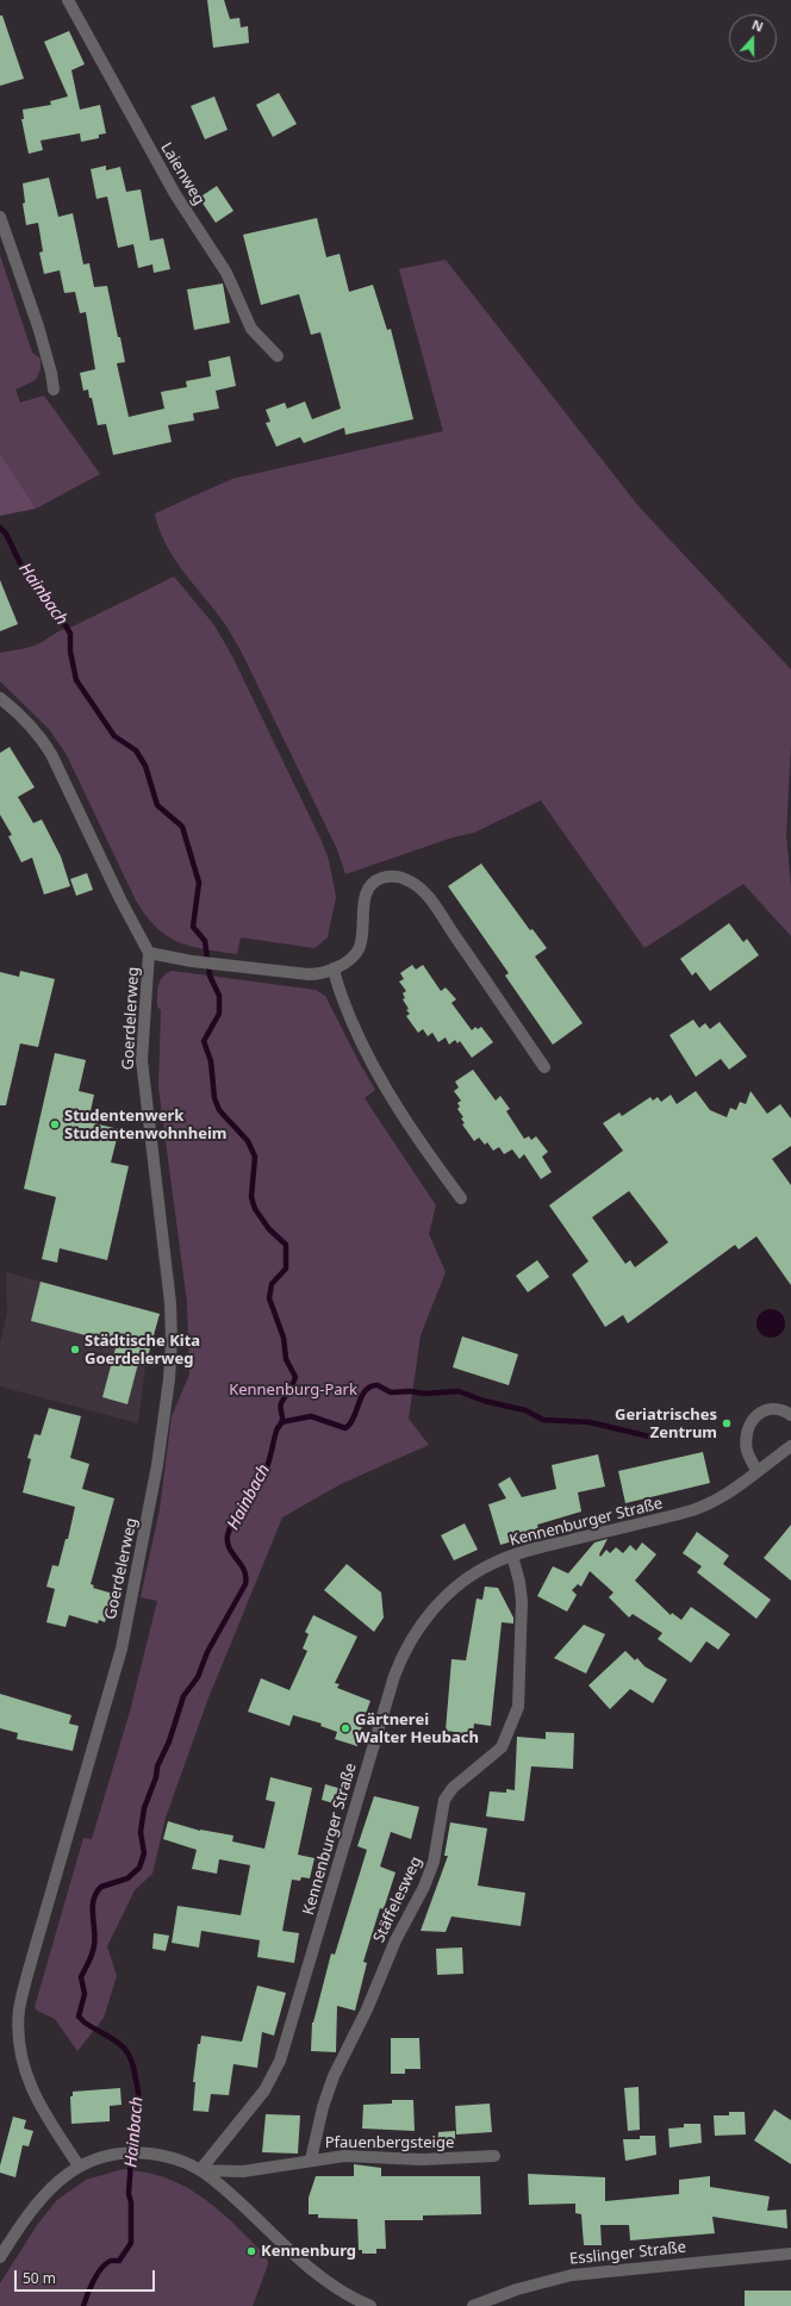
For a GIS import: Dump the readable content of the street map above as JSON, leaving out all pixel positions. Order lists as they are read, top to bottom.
{
  "streets": {
    "street": [
      "Laienweg",
      "Goerdelerweg",
      "Kennenburger Straße",
      "Stäffelesweg",
      "Pfauenbergsteige",
      "Esslinger Straße"
    ]
  },
  "crossings": [
    ["Kennenburger Straße", "Stäffelesweg"],
    ["Kennenburger Straße", "Pfauenbergsteige"],
    ["Stäffelesweg", "Pfauenbergsteige"]
  ],
  "water": ["Hainbach"],
  "parks": ["Kennenburg-Park"],
  "places": [
    "Studentenwerk Studentenwohnheim",
    "Städtische Kita Goerdelerweg",
    "Geriatrisches Zentrum",
    "Gärtnerei Walter Heubach",
    "Kennenburg"
  ],
  "scale_bar": "50 m",
  "north": "top"
}
